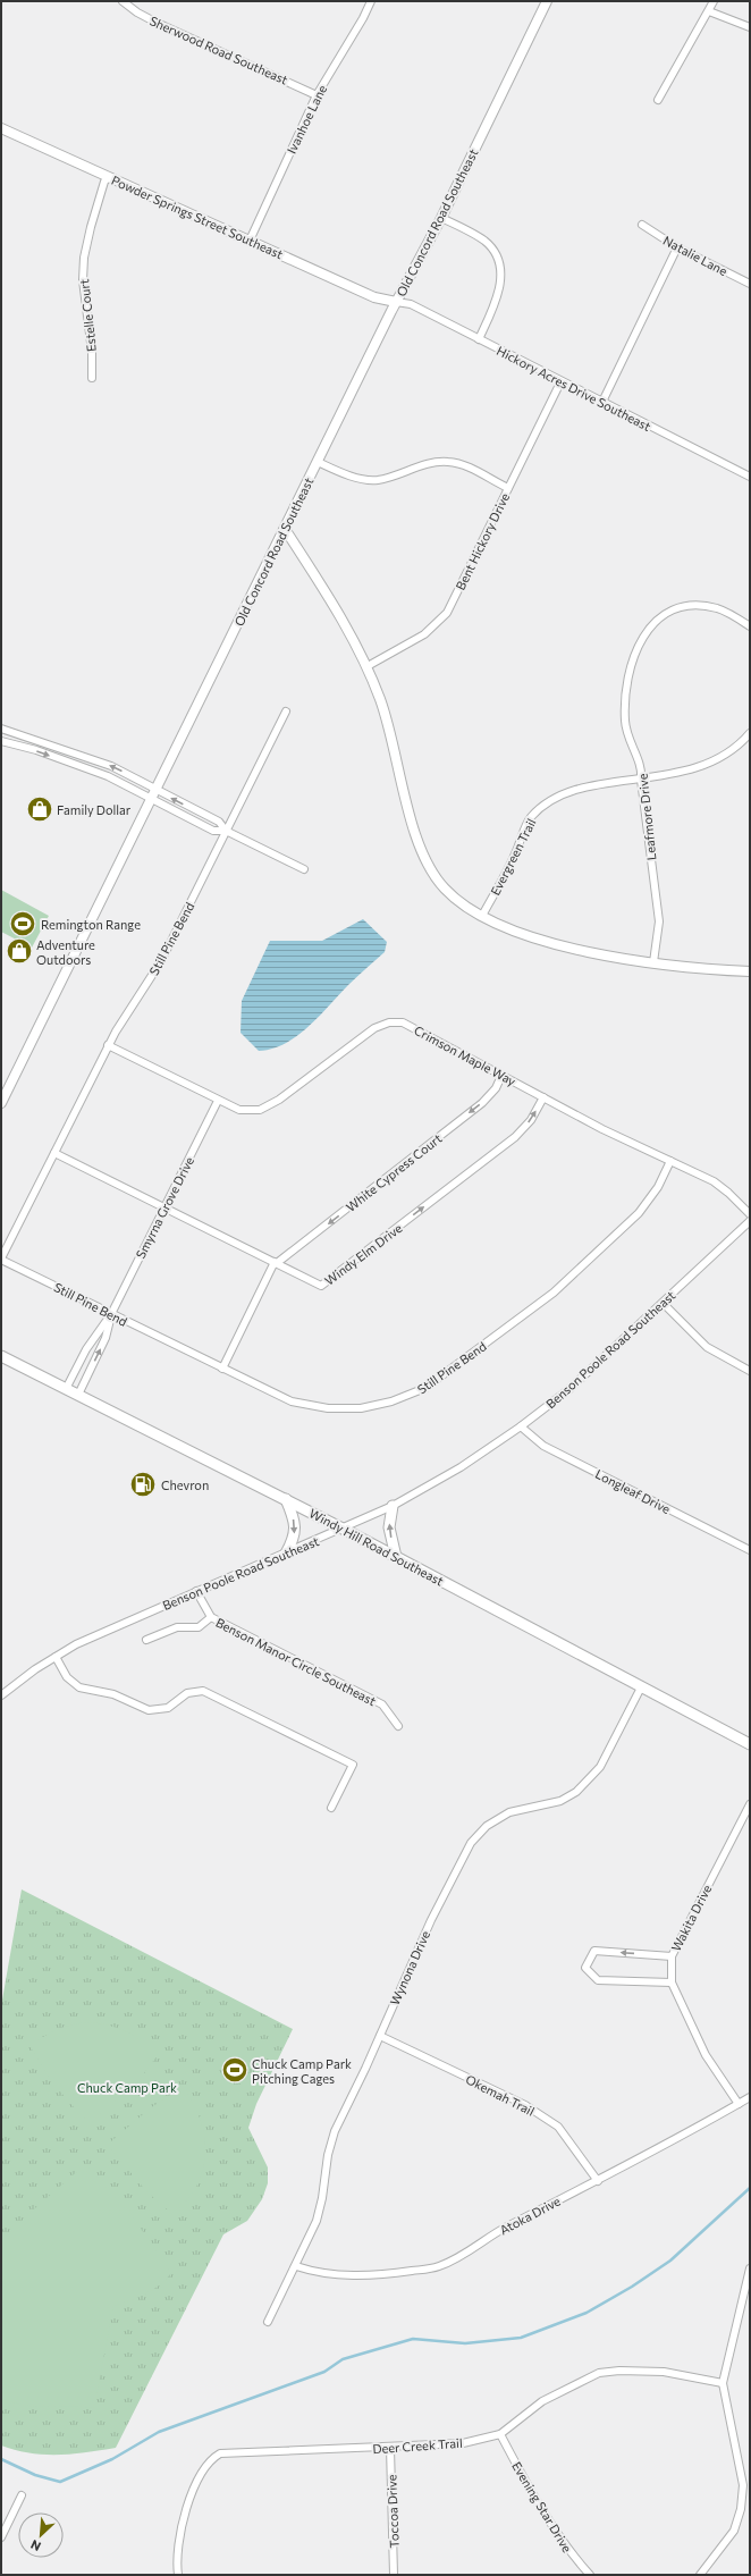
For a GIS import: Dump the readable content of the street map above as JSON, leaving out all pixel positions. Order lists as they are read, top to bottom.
{
  "streets": {
    "main road": ["Windy Hill Road Southeast"],
    "street": [
      "Sherwood Road Southeast",
      "Ivanhoe Lane",
      "Powder Springs Street Southeast",
      "Old Concord Road Southeast",
      "Natalie Lane",
      "Estelle Court",
      "Hickory Acres Drive Southeast",
      "Bent Hickory Drive",
      "Leafmore Drive",
      "Evergreen Trail",
      "Still Pine Bend",
      "Crimson Maple Way",
      "White Cypress Court",
      "Smyrna Grove Drive",
      "Windy Elm Drive",
      "Benson Poole Road Southeast",
      "Longleaf Drive",
      "Benson Manor Circle Southeast",
      "Wakita Drive",
      "Wynona Drive",
      "Okemah Trail",
      "Atoka Drive",
      "Deer Creek Trail",
      "Evening Star Drive",
      "Toccoa Drive"
    ]
  },
  "crossings": [
    ["Sherwood Road Southeast", "Ivanhoe Lane"],
    ["Ivanhoe Lane", "Powder Springs Street Southeast"],
    ["Powder Springs Street Southeast", "Old Concord Road Southeast"],
    ["Powder Springs Street Southeast", "Estelle Court"],
    ["Powder Springs Street Southeast", "Hickory Acres Drive Southeast"],
    ["Old Concord Road Southeast", "Hickory Acres Drive Southeast"],
    ["Hickory Acres Drive Southeast", "Bent Hickory Drive"],
    ["Leafmore Drive", "Evergreen Trail"],
    ["Still Pine Bend", "Crimson Maple Way"],
    ["Still Pine Bend", "Smyrna Grove Drive"],
    ["Still Pine Bend", "Windy Elm Drive"],
    ["Crimson Maple Way", "White Cypress Court"],
    ["Crimson Maple Way", "Smyrna Grove Drive"],
    ["Crimson Maple Way", "Windy Elm Drive"],
    ["White Cypress Court", "Windy Elm Drive"],
    ["Smyrna Grove Drive", "Windy Elm Drive"],
    ["Smyrna Grove Drive", "Windy Hill Road Southeast"],
    ["Benson Poole Road Southeast", "Longleaf Drive"],
    ["Benson Poole Road Southeast", "Windy Hill Road Southeast"],
    ["Benson Poole Road Southeast", "Benson Manor Circle Southeast"],
    ["Windy Hill Road Southeast", "Wynona Drive"],
    ["Wakita Drive", "Atoka Drive"],
    ["Wynona Drive", "Okemah Trail"],
    ["Wynona Drive", "Atoka Drive"],
    ["Okemah Trail", "Atoka Drive"],
    ["Deer Creek Trail", "Evening Star Drive"],
    ["Deer Creek Trail", "Toccoa Drive"]
  ],
  "one_way": ["White Cypress Court", "Windy Elm Drive"],
  "parks": ["Chuck Camp Park"],
  "places": {
    "shop": ["Family Dollar", "Adventure Outdoors"],
    "sports": ["Remington Range", "Chuck Camp Park Pitching Cages"],
    "fuel station": ["Chevron"]
  },
  "north": "bottom left"
}
